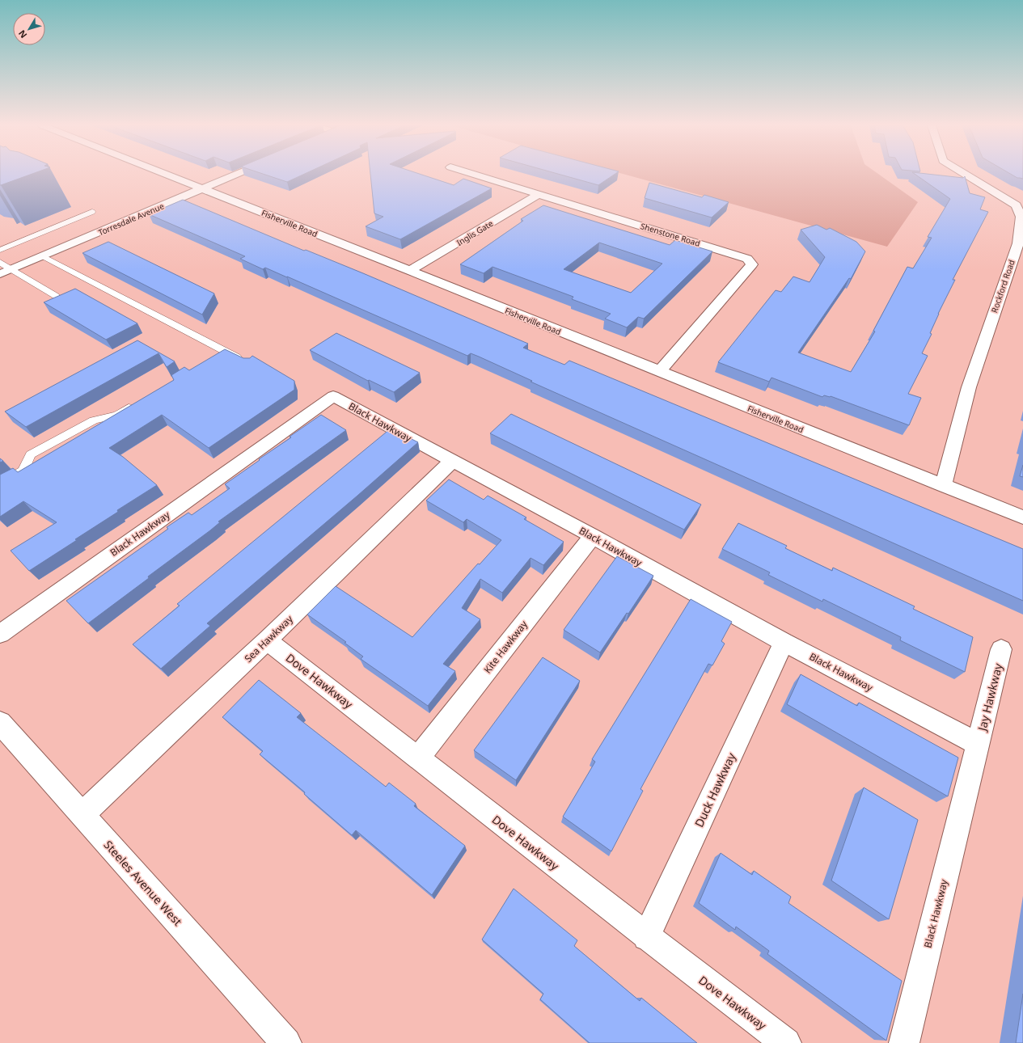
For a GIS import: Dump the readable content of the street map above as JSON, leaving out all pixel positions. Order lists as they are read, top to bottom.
{
  "streets": {
    "street": [
      "Torresdale Avenue",
      "Fisherville Road",
      "Inglis Gate",
      "Shenstone Road",
      "Rockford Road",
      "Black Hawkway",
      "Sea Hawkway",
      "Kite Hawkway",
      "Dove Hawkway",
      "Jay Hawkway",
      "Duck Hawkway",
      "Steeles Avenue West"
    ]
  },
  "crossings": [
    ["Torresdale Avenue", "Fisherville Road"],
    ["Fisherville Road", "Inglis Gate"],
    ["Fisherville Road", "Shenstone Road"],
    ["Fisherville Road", "Rockford Road"],
    ["Inglis Gate", "Shenstone Road"],
    ["Black Hawkway", "Sea Hawkway"],
    ["Black Hawkway", "Kite Hawkway"],
    ["Black Hawkway", "Jay Hawkway"],
    ["Black Hawkway", "Duck Hawkway"],
    ["Sea Hawkway", "Dove Hawkway"],
    ["Sea Hawkway", "Steeles Avenue West"],
    ["Kite Hawkway", "Dove Hawkway"],
    ["Dove Hawkway", "Duck Hawkway"]
  ],
  "north": "bottom left"
}
